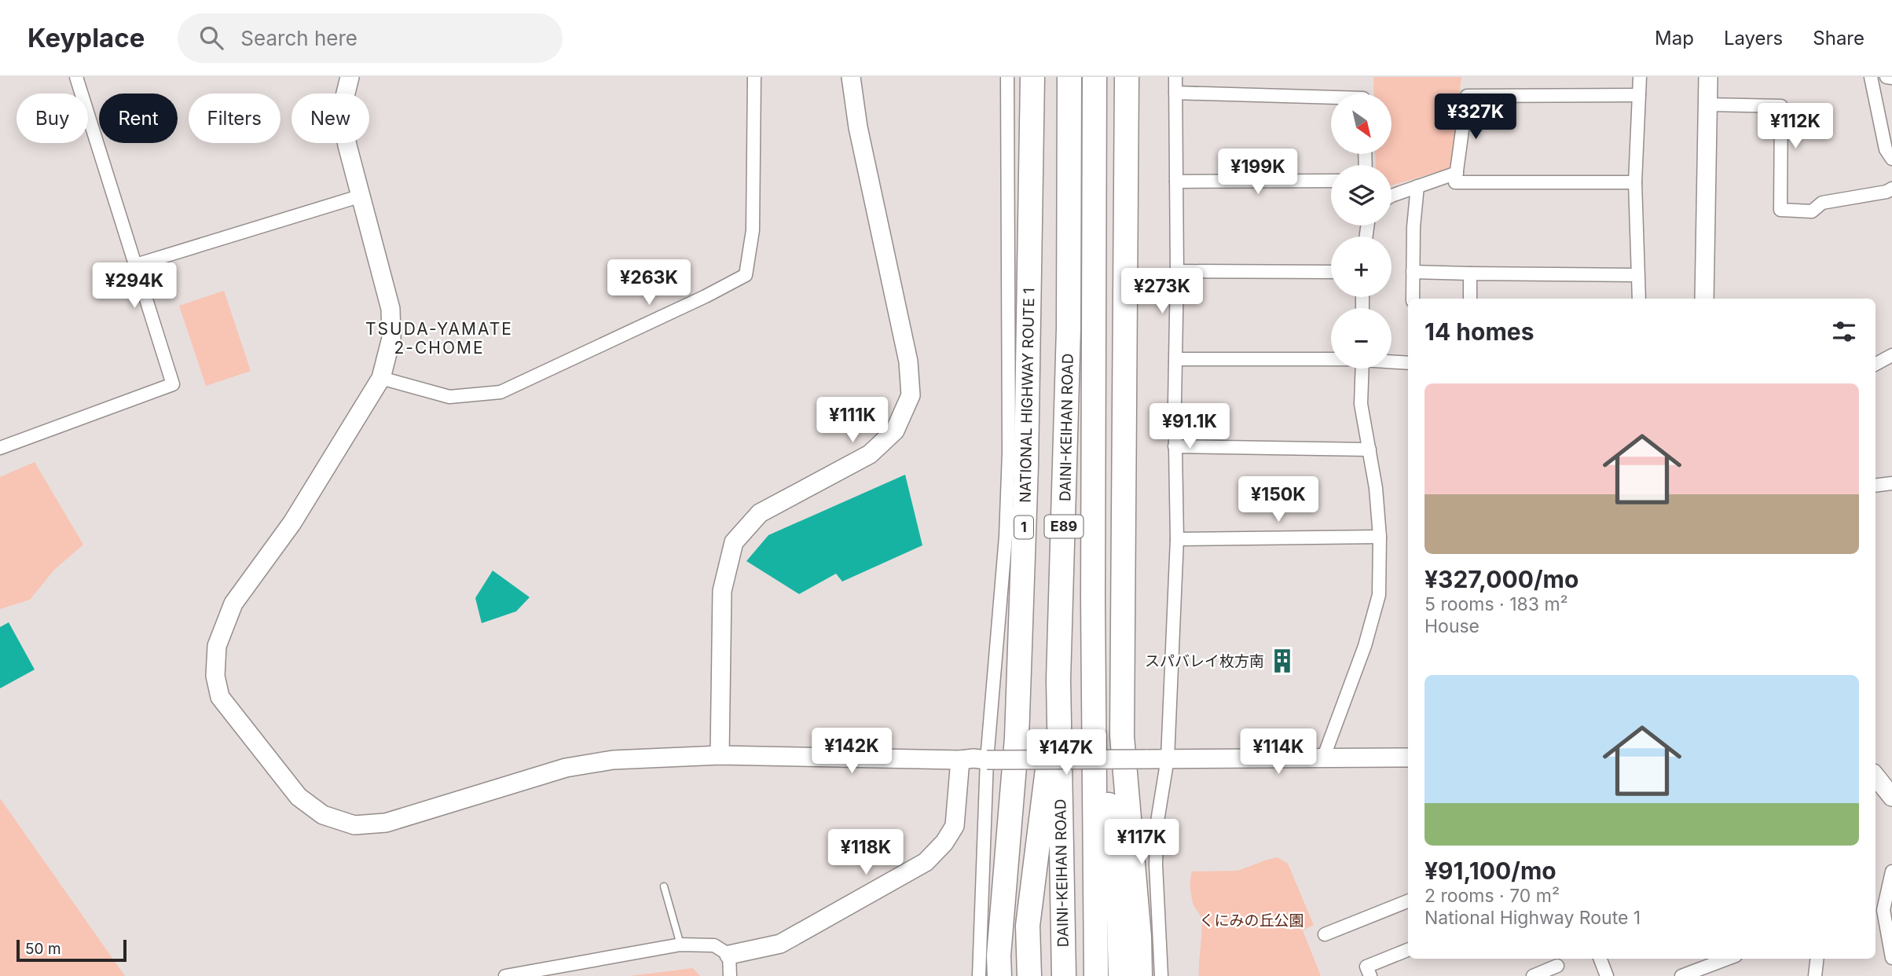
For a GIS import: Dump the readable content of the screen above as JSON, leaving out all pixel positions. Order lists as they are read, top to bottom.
{
  "streets": {
    "highway": [
      "NATIONAL HIGHWAY ROUTE 1",
      "DAINI-KEIHAN ROAD",
      "E89",
      "1"
    ]
  },
  "districts": ["TSUDA-YAMATE 2-CHOME"],
  "parks": ["くにみの丘公園"],
  "places": {
    "building": ["スパバレイ枚方南"]
  },
  "scale_bar": "50 m",
  "north": "bottom right",
  "page": {
    "header": "Keyplace",
    "search": "Search here",
    "nav": ["Map", "Layers", "Share"],
    "map_buttons": ["+", "−"],
    "price": [
      "¥327K",
      "¥112K",
      "¥199K",
      "¥263K",
      "¥294K",
      "¥273K",
      "¥111K",
      "¥91.1K",
      "¥150K",
      "¥142K",
      "¥114K",
      "¥147K",
      "¥117K",
      "¥118K"
    ],
    "chip": [
      "Buy",
      "Rent",
      "Filters",
      "New"
    ],
    "heading": "14 homes",
    "list": [
      {
        "name": "¥327,000/mo",
        "note": "5 rooms · 183 m² · House"
      },
      {
        "name": "¥91,100/mo",
        "note": "2 rooms · 70 m² · National Highway Route 1"
      }
    ],
    "scale": "50 m"
  }
}
